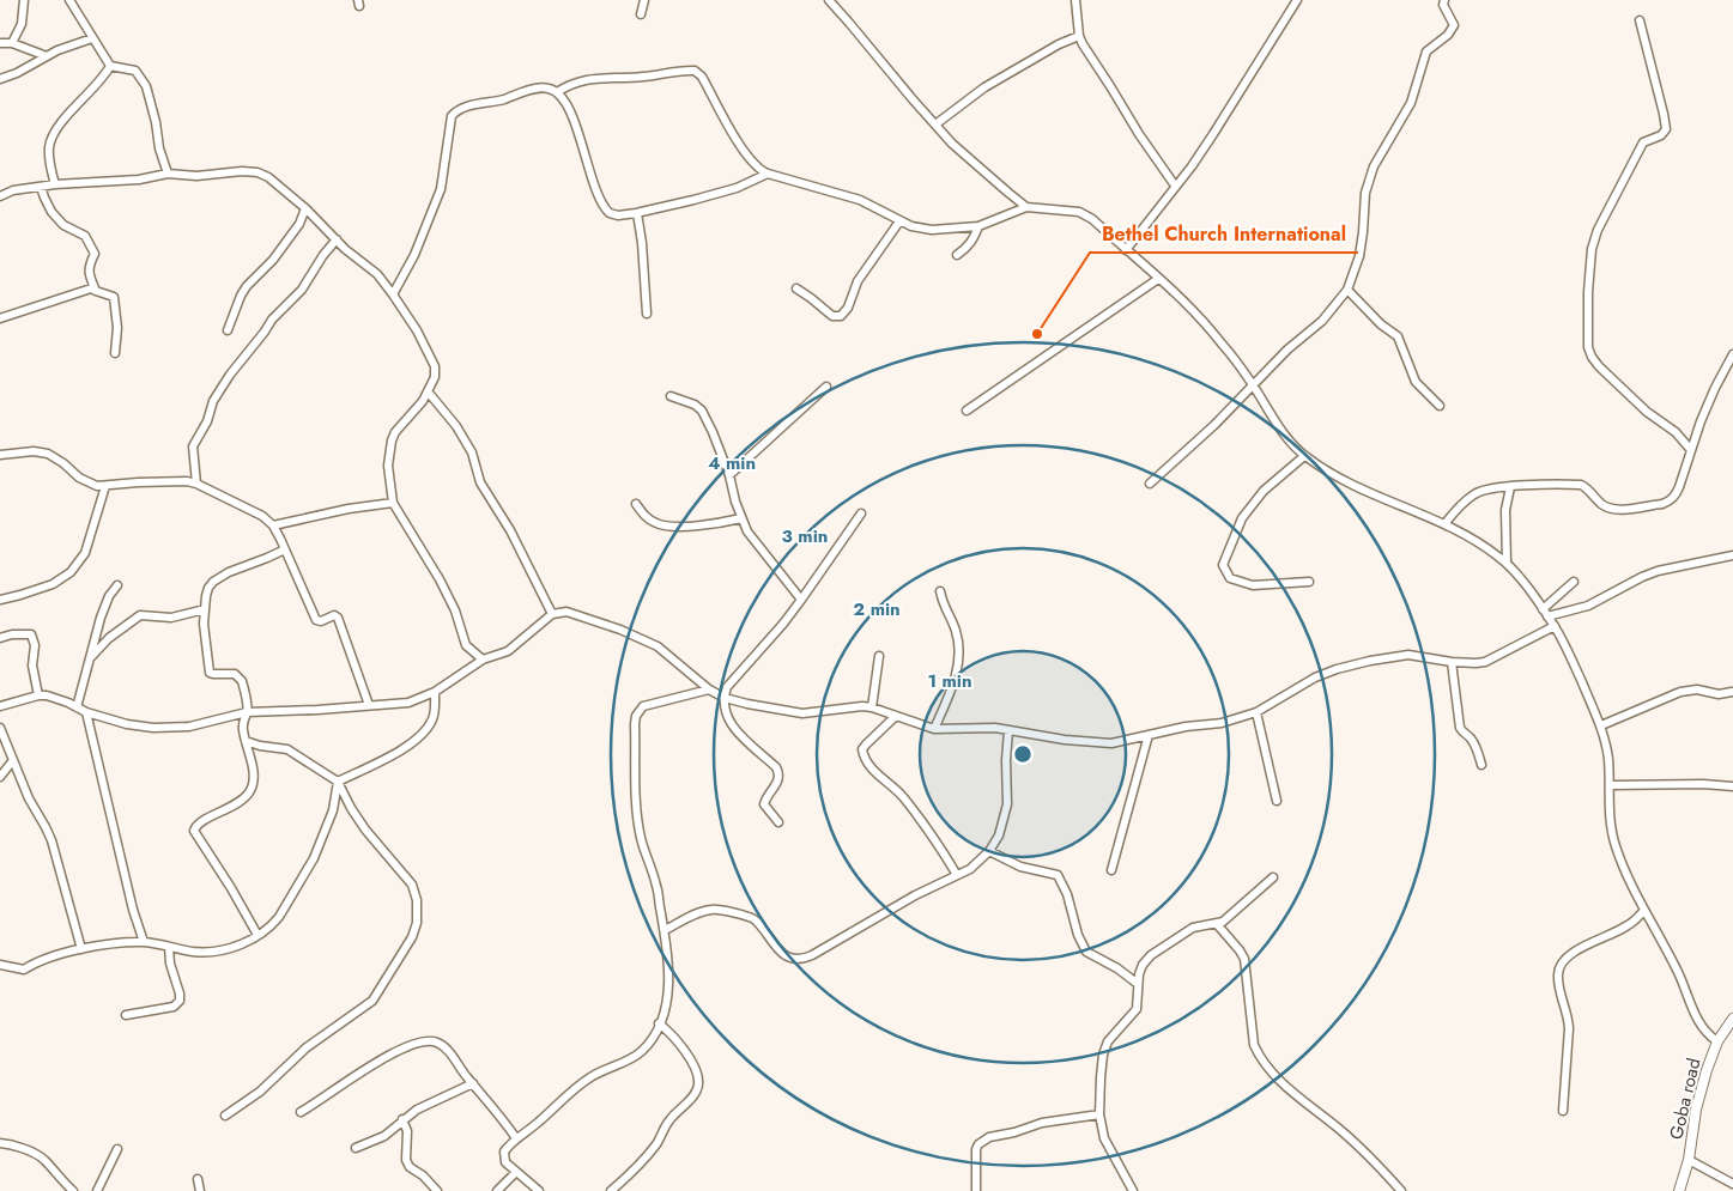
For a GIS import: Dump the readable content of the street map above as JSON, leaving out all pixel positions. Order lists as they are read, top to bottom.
{
  "streets": {
    "street": ["Goba road"]
  },
  "places": ["Bethel Church International"],
  "rings": [
    "4 min",
    "3 min",
    "2 min",
    "1 min"
  ]
}
